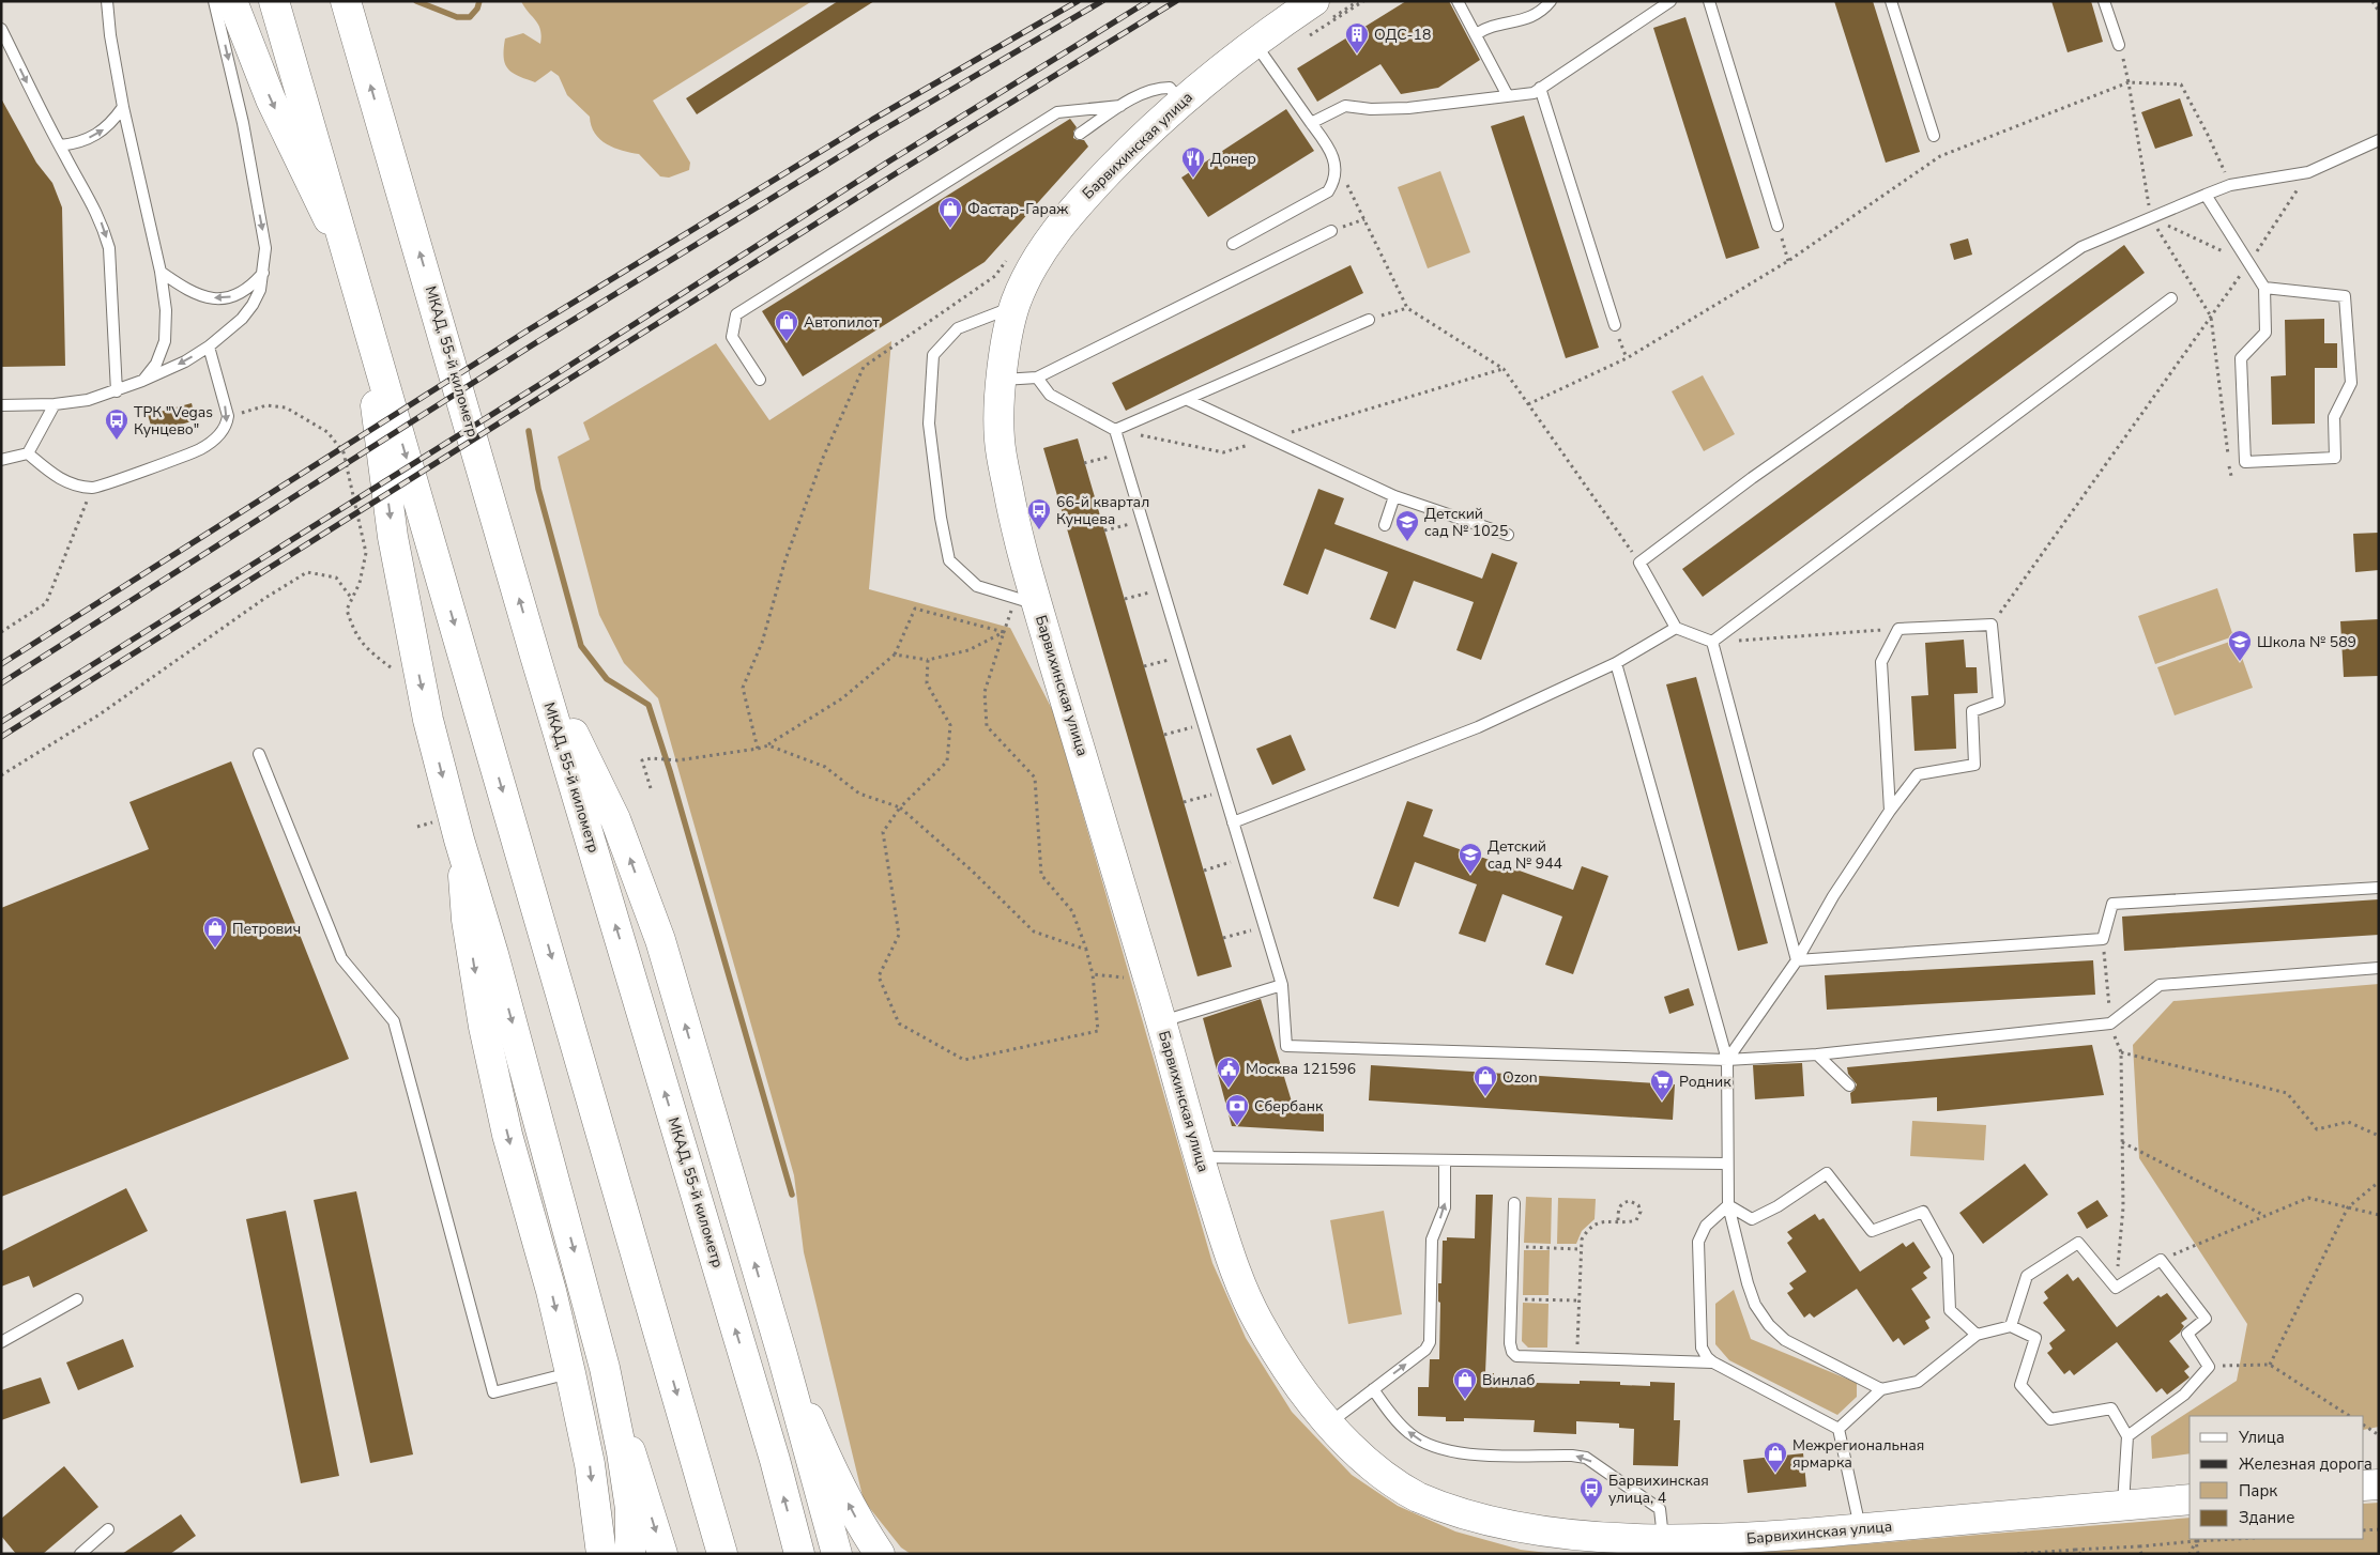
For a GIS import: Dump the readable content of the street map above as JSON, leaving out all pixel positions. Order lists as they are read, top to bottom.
{
  "streets": {
    "main road": ["Барвихинская улица", "МКАД, 55-й километр"]
  },
  "places": {
    "building": ["ОДС-18"],
    "restaurant": ["Донер"],
    "shop": [
      "Фастар-Гараж",
      "Автопилот",
      "Петрович",
      "Ozon",
      "Винлаб",
      "Межрегиональная ярмарка"
    ],
    "bus stop": ["ТРК \"Vegas Кунцево\"", "66-й квартал Кунцева", "Барвихинская улица, 4"],
    "school or university": ["Детский сад № 1025", "Школа № 589", "Детский сад № 944"],
    "public building": ["Москва 121596"],
    "supermarket": ["Родник"],
    "bank": ["Сбербанк"]
  },
  "legend": [
    "Улица",
    "Железная дорога",
    "Парк",
    "Здание"
  ]
}
